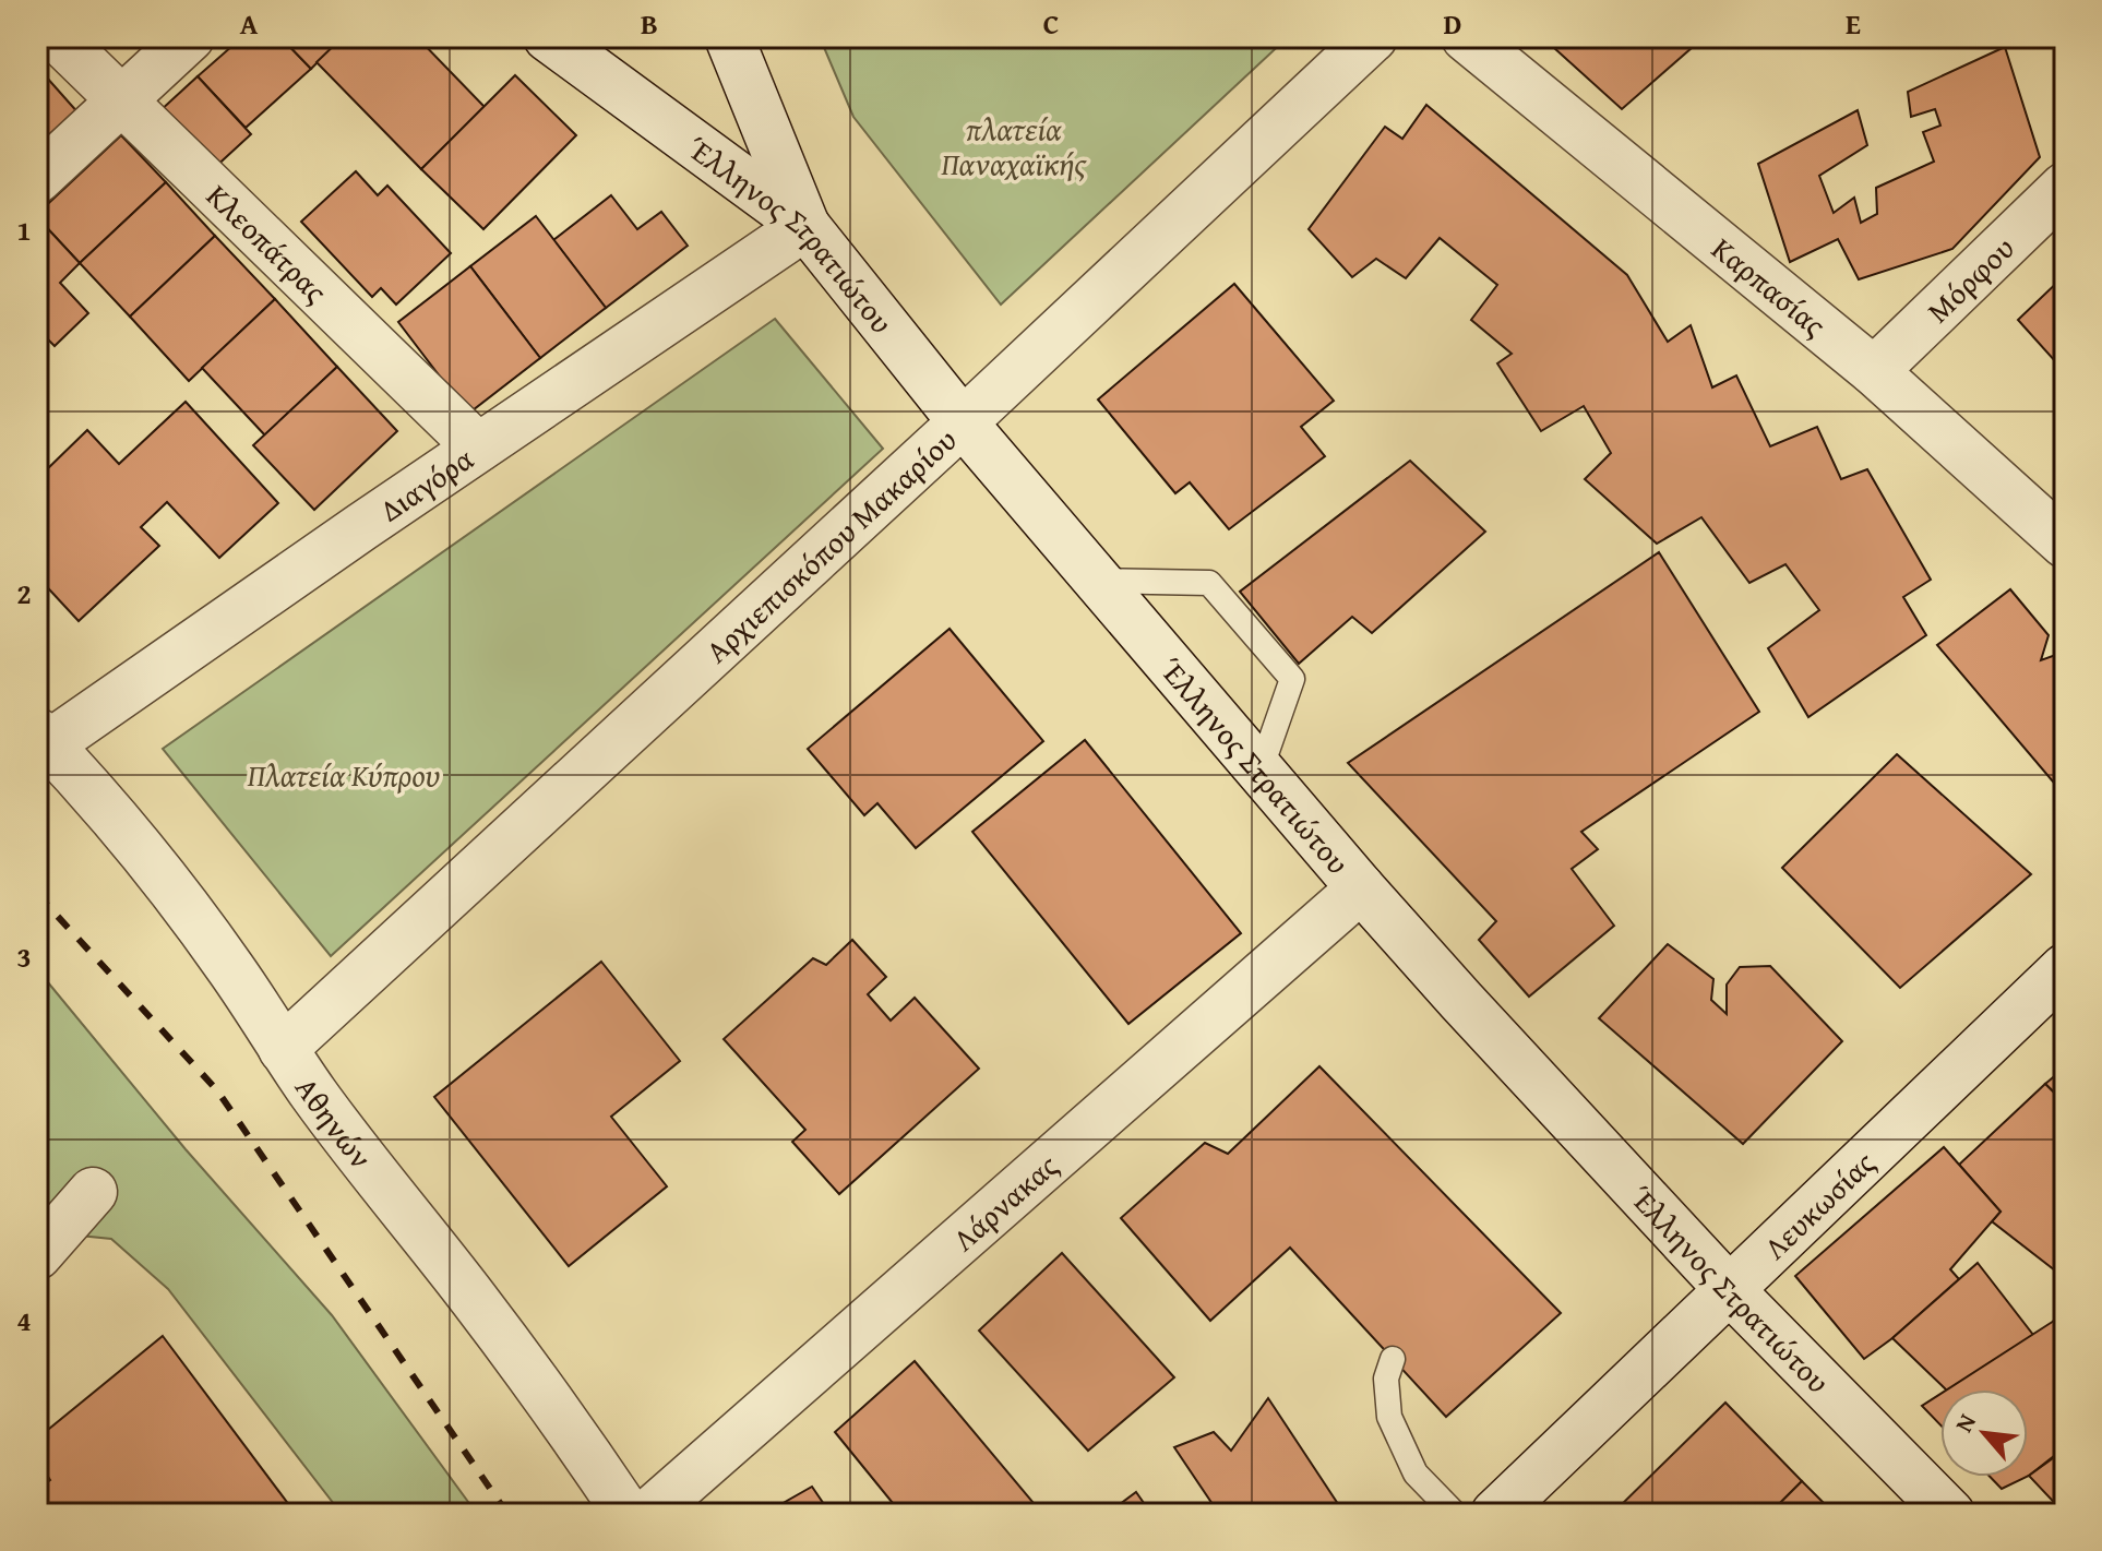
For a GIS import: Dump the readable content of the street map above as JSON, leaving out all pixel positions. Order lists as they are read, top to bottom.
{
  "streets": {
    "street": [
      "Έλληνος Στρατιώτου",
      "Κλεοπάτρας",
      "Μόρφου",
      "Καρπασίας",
      "Διαγόρα",
      "Αρχιεπισκόπου Μακαρίου",
      "Αθηνών",
      "Λάρνακας",
      "Λευκωσίας"
    ]
  },
  "crossings": [
    ["Έλληνος Στρατιώτου", "Διαγόρα"],
    ["Έλληνος Στρατιώτου", "Αρχιεπισκόπου Μακαρίου"],
    ["Έλληνος Στρατιώτου", "Λάρνακας"],
    ["Έλληνος Στρατιώτου", "Λευκωσίας"],
    ["Κλεοπάτρας", "Διαγόρα"],
    ["Μόρφου", "Καρπασίας"],
    ["Διαγόρα", "Αθηνών"],
    ["Αρχιεπισκόπου Μακαρίου", "Αθηνών"]
  ],
  "parks": ["πλατεία Παναχαϊκής", "Πλατεία Κύπρου"],
  "north": "top left",
  "grid": {
    "columns": [
      "A",
      "B",
      "C",
      "D",
      "E"
    ],
    "rows": [
      "1",
      "2",
      "3",
      "4"
    ]
  }
}
